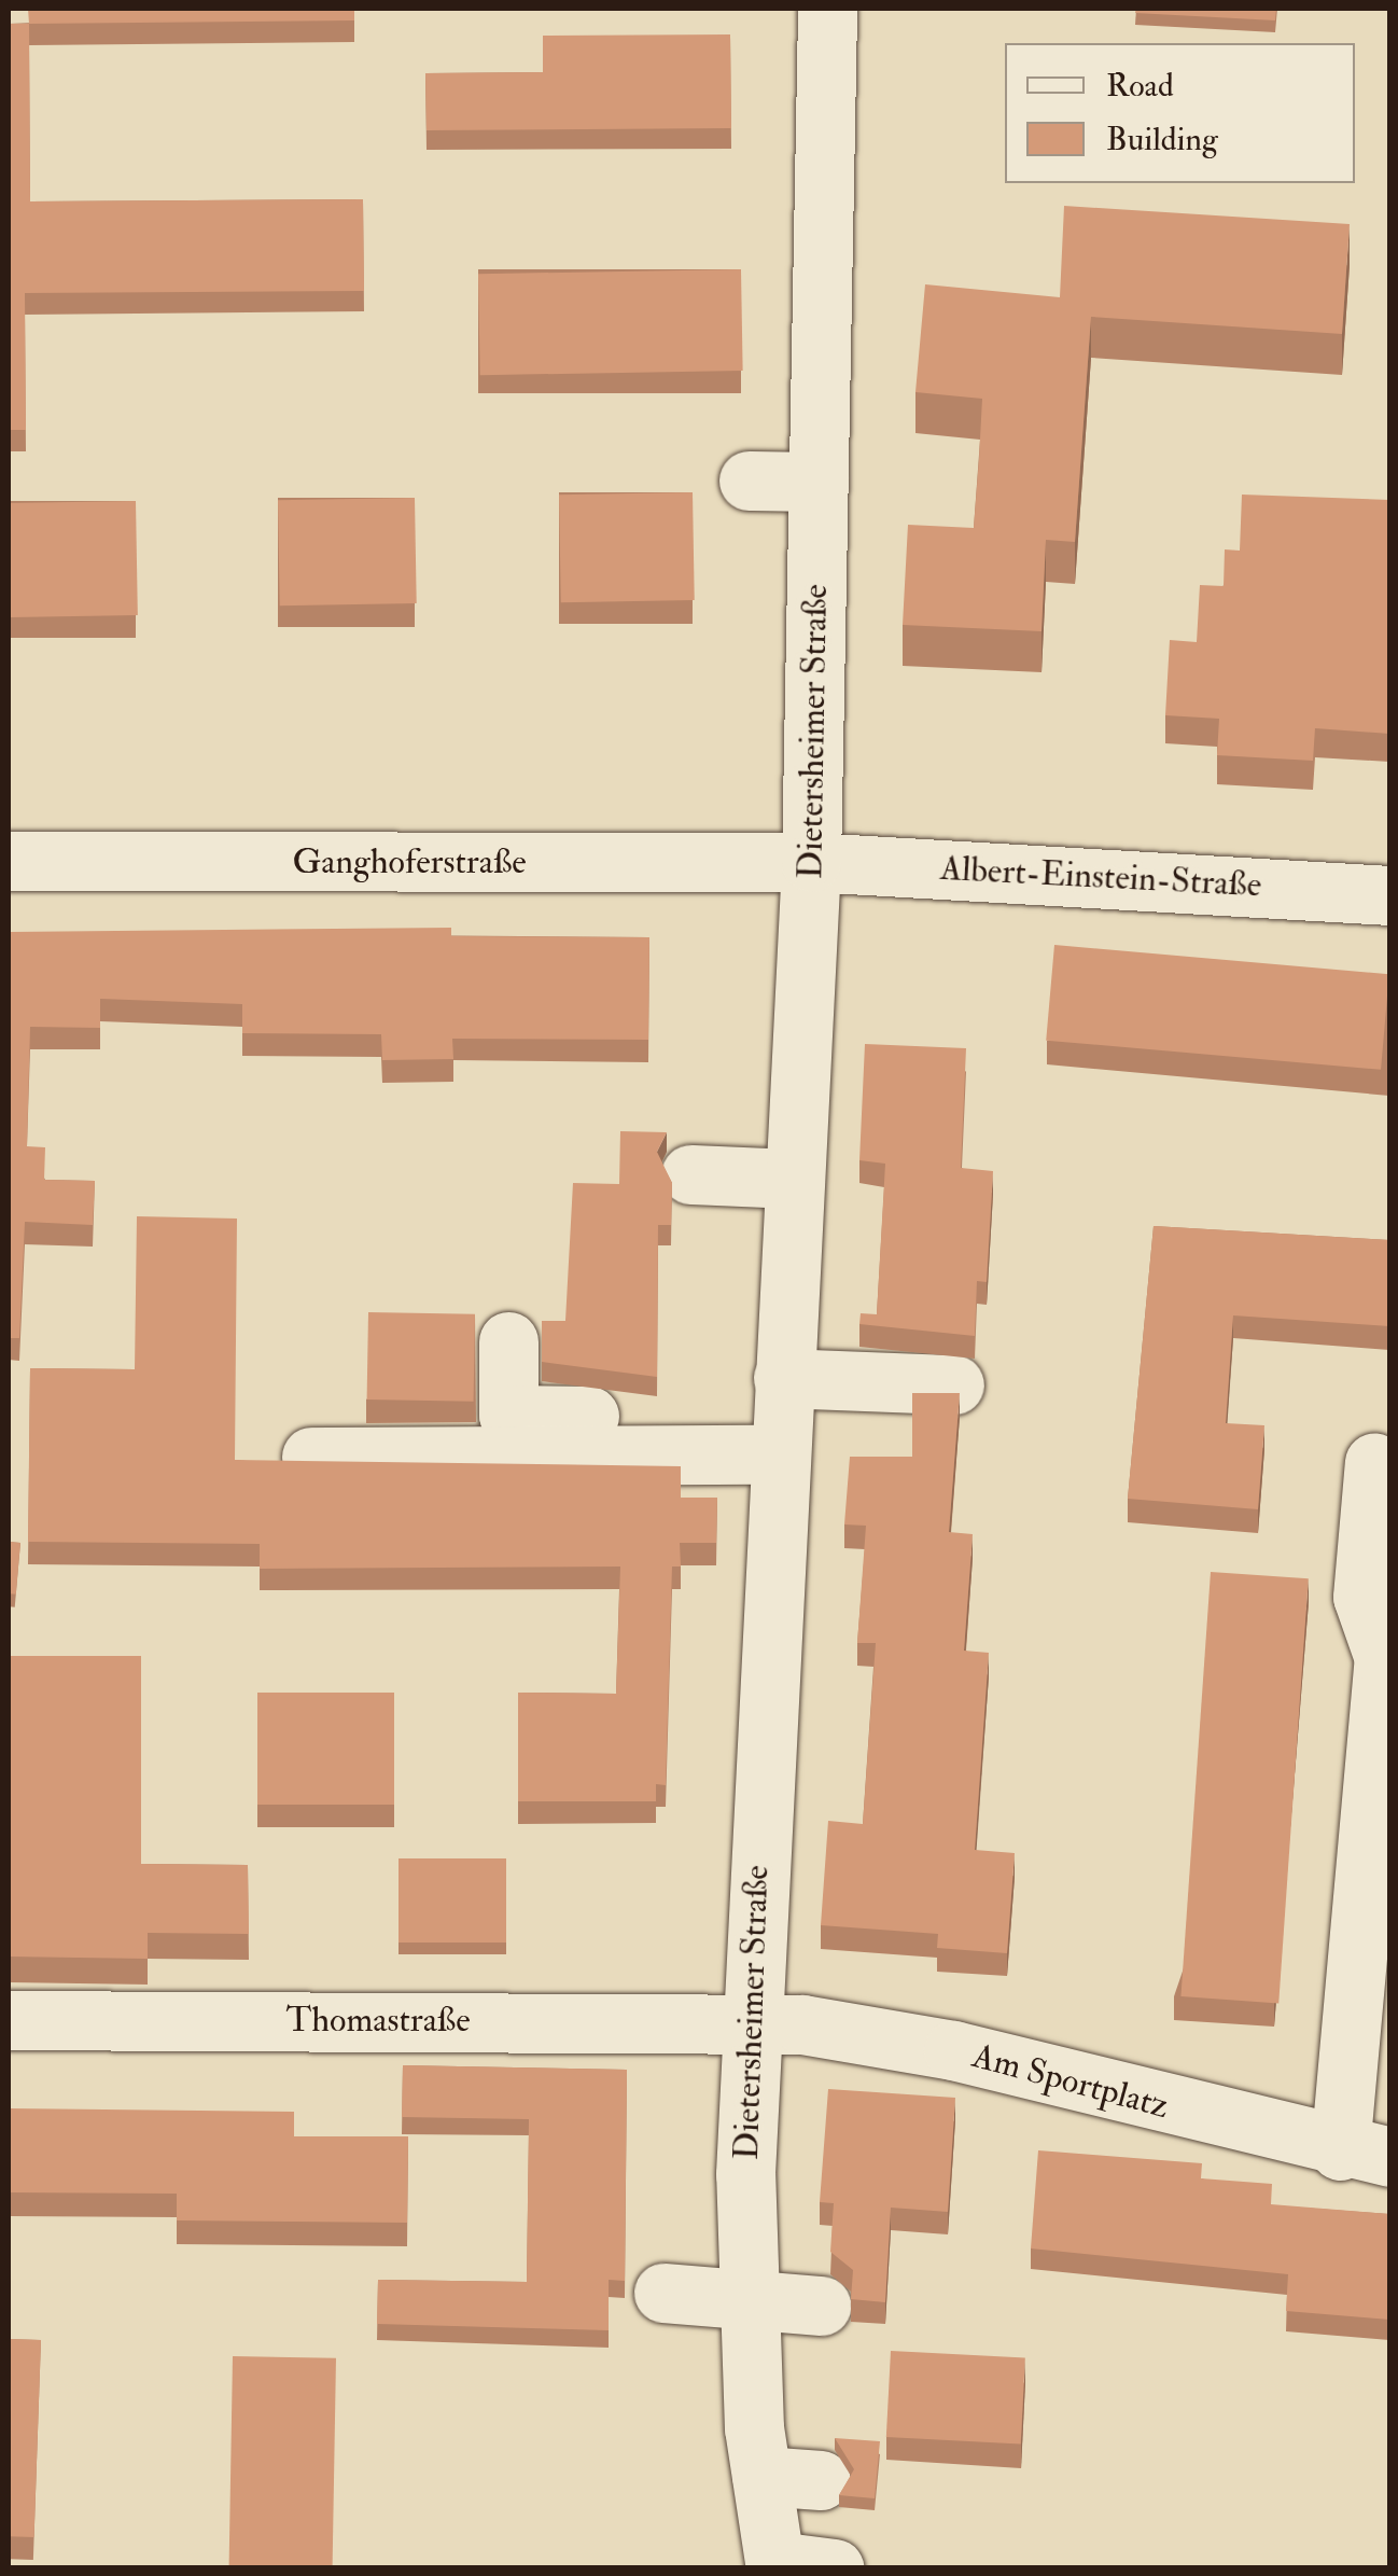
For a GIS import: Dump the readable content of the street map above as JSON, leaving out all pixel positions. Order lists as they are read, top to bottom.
{
  "streets": {
    "street": [
      "Dietersheimer Straße",
      "Ganghoferstraße",
      "Albert-Einstein-Straße",
      "Thomastraße",
      "Am Sportplatz"
    ]
  },
  "crossings": [
    ["Dietersheimer Straße", "Ganghoferstraße"],
    ["Dietersheimer Straße", "Albert-Einstein-Straße"],
    ["Dietersheimer Straße", "Thomastraße"],
    ["Dietersheimer Straße", "Am Sportplatz"],
    ["Ganghoferstraße", "Albert-Einstein-Straße"],
    ["Thomastraße", "Am Sportplatz"]
  ],
  "legend": ["Road", "Building"]
}
